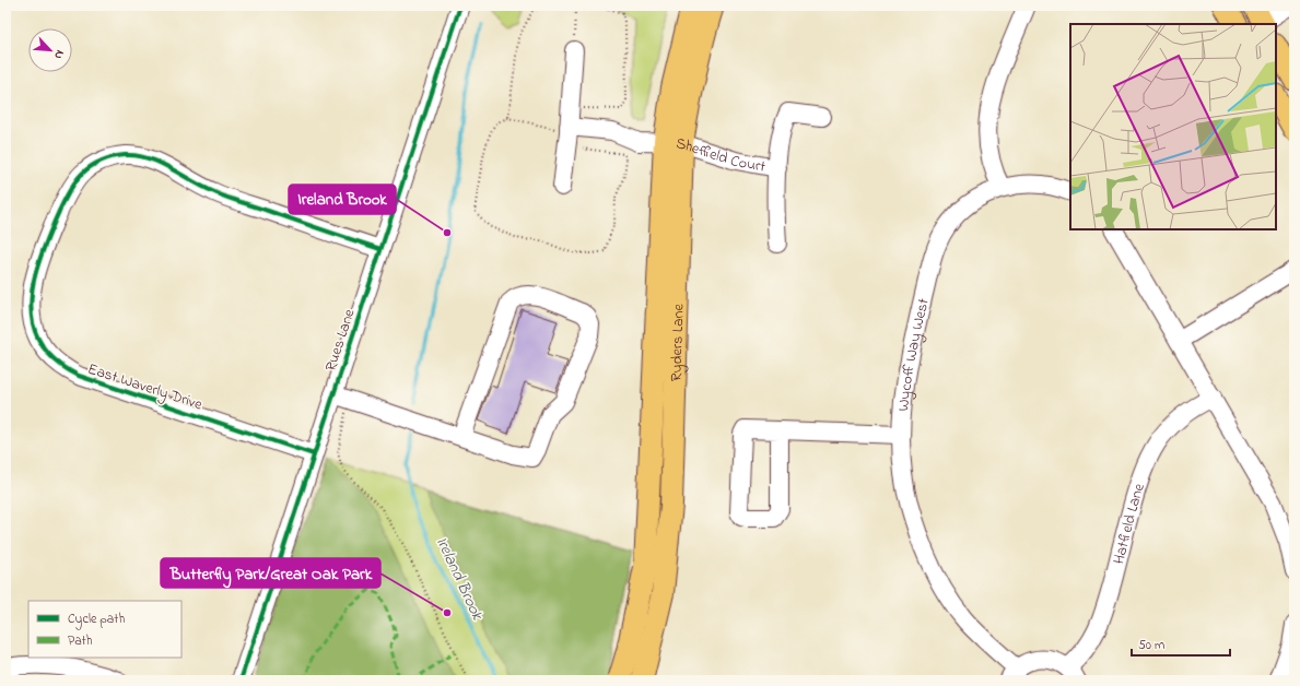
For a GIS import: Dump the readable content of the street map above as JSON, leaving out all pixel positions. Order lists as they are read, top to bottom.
{
  "streets": {
    "main road": ["Ryders Lane"],
    "street": [
      "Sheffield Court",
      "Rues Lane",
      "Wycoff Way West",
      "East Waverly Drive",
      "Hatfield Lane"
    ]
  },
  "crossings": [
    ["Sheffield Court", "Ryders Lane"],
    ["Rues Lane", "East Waverly Drive"]
  ],
  "water": ["Ireland Brook"],
  "places": ["Ireland Brook", "Butterfly Park/Great Oak Park"],
  "legend": ["Cycle path", "Path"],
  "scale_bar": "50 m",
  "north": "bottom right"
}
